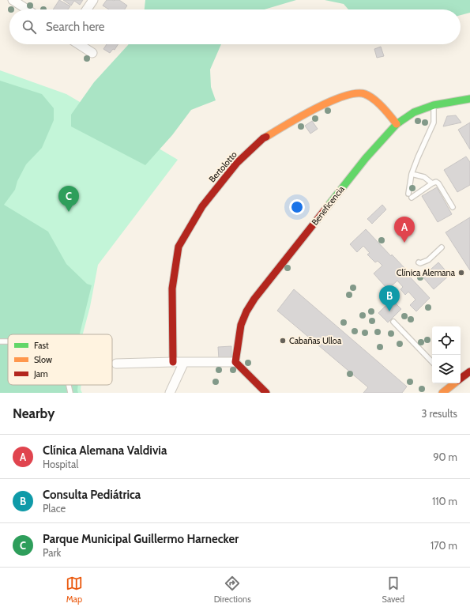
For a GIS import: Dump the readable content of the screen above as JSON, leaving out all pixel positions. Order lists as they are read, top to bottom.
{
  "streets": {
    "street": ["Bertolotto", "Beneficencia"]
  },
  "crossings": [
    ["Bertolotto", "Beneficencia"]
  ],
  "places": ["Clínica Alemana", "Cabañas Ulloa"],
  "legend": ["Fast", "Slow", "Jam"],
  "page": {
    "search": "Search here",
    "pins": ["C", "A", "B"],
    "heading": ["Nearby", "3 results"],
    "list": [
      {
        "mark": "A",
        "name": "Clínica Alemana Valdivia",
        "note": "Hospital",
        "value": "90 m"
      },
      {
        "mark": "B",
        "name": "Consulta Pediátrica",
        "note": "Place",
        "value": "110 m"
      },
      {
        "mark": "C",
        "name": "Parque Municipal Guillermo Harnecker",
        "note": "Park",
        "value": "170 m"
      }
    ],
    "nav": ["Map", "Directions", "Saved"]
  }
}
